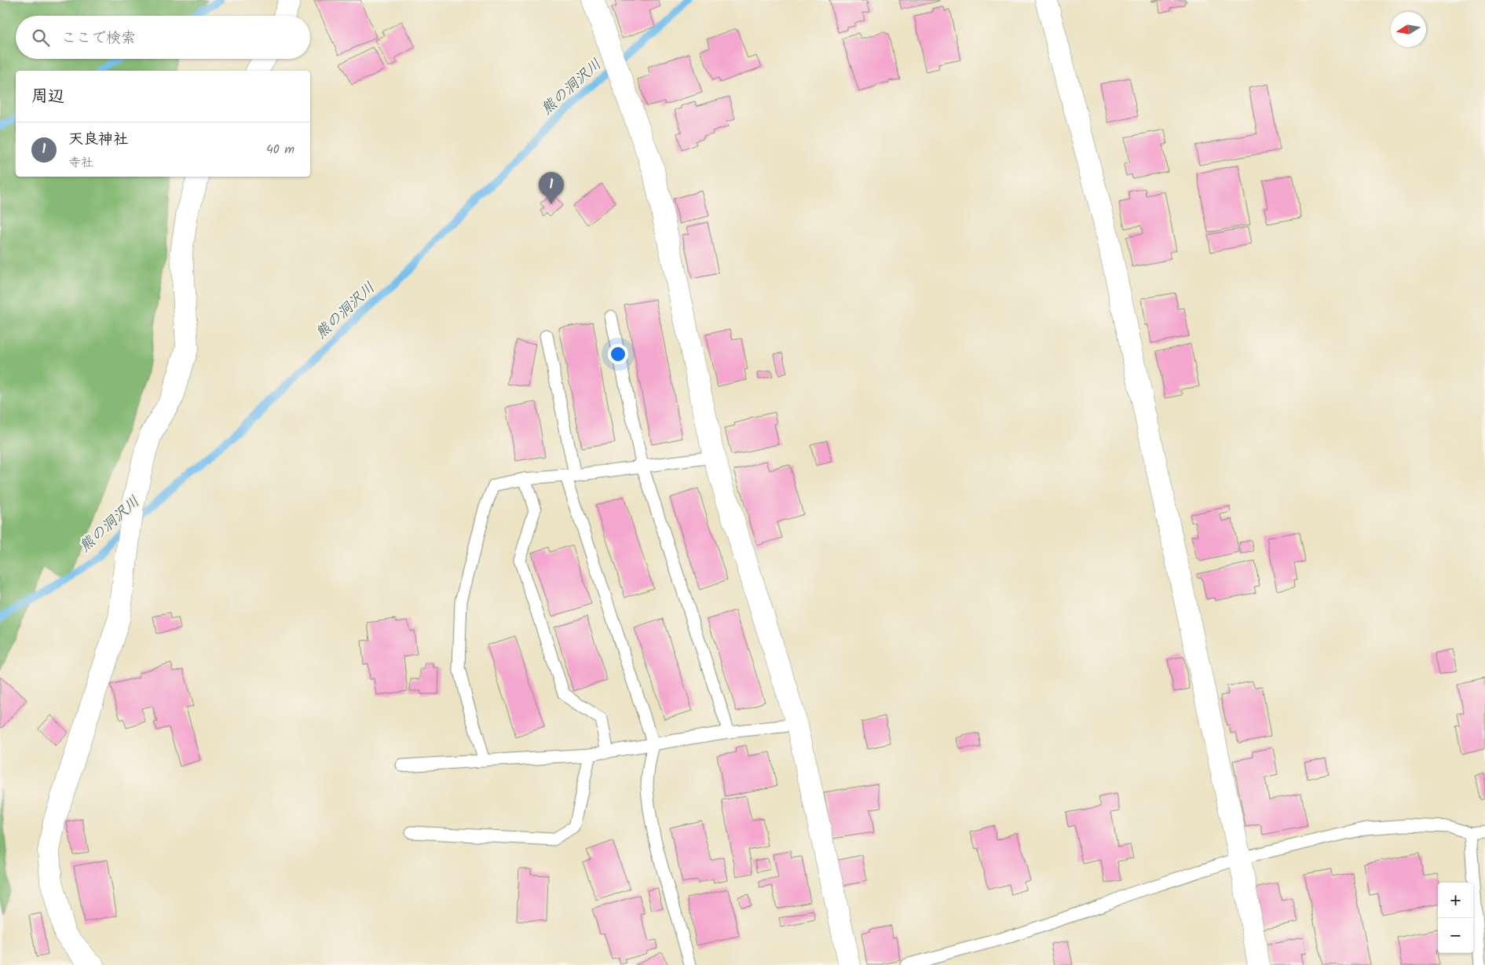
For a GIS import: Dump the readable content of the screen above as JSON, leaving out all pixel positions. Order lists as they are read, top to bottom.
{
  "water": ["熊の洞沢川"],
  "north": "left",
  "page": {
    "search": "ここで検索",
    "heading": "周辺",
    "list": [
      {
        "mark": "1",
        "name": "天良神社",
        "note": "寺社",
        "value": "40 m"
      }
    ],
    "pins": "1",
    "map_buttons": ["+", "−"]
  }
}
